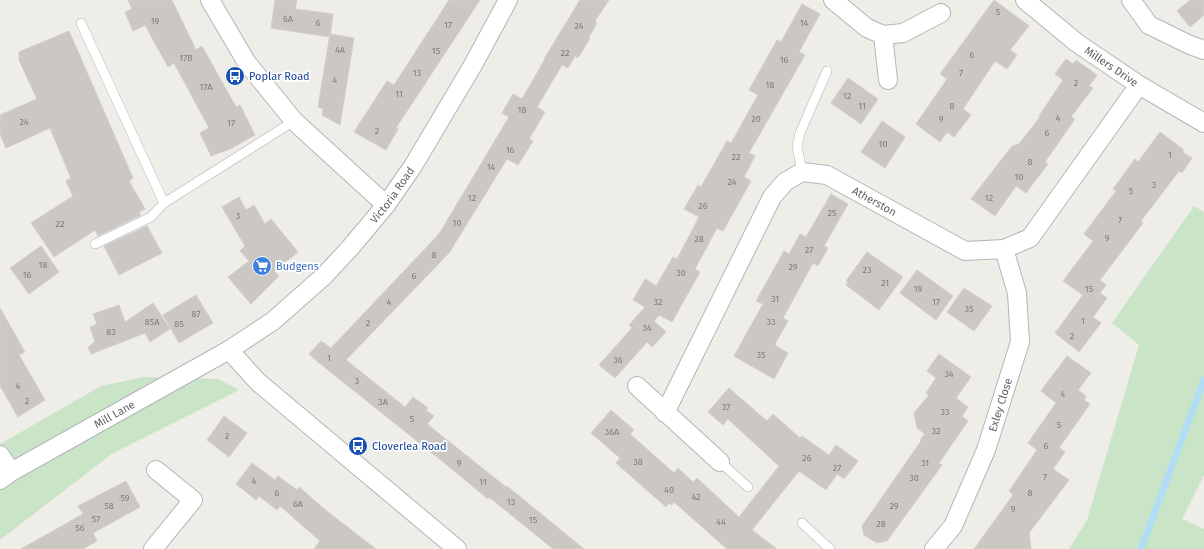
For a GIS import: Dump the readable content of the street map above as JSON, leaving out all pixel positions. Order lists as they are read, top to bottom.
{
  "streets": {
    "street": [
      "Millers Drive",
      "Victoria Road",
      "Atherston",
      "Exley Close",
      "Mill Lane"
    ]
  },
  "crossings": [
    ["Millers Drive", "Atherston"],
    ["Victoria Road", "Mill Lane"],
    ["Atherston", "Exley Close"]
  ],
  "places": {
    "bus stop": ["Poplar Road", "Cloverlea Road"],
    "supermarket": ["Budgens"]
  },
  "house_numbers": [
    "5",
    "6A",
    "19",
    "6",
    "14",
    "17",
    "24",
    "4A",
    "15",
    "22",
    "6",
    "17B",
    "16",
    "13",
    "7",
    "4",
    "2",
    "18",
    "17A",
    "11",
    "12",
    "11",
    "8",
    "18",
    "4",
    "20",
    "9",
    "24",
    "17",
    "2",
    "6",
    "10",
    "16",
    "1",
    "22",
    "8",
    "14",
    "10",
    "24",
    "3",
    "5",
    "12",
    "12",
    "26",
    "25",
    "3",
    "7",
    "10",
    "22",
    "9",
    "28",
    "27",
    "8",
    "18",
    "29",
    "23",
    "30",
    "16",
    "6",
    "21",
    "19",
    "15",
    "31",
    "4",
    "32",
    "17",
    "35",
    "87",
    "1",
    "85A",
    "33",
    "2",
    "85",
    "34",
    "83",
    "2",
    "35",
    "1",
    "36",
    "34",
    "3",
    "4",
    "4",
    "2",
    "3A",
    "37",
    "33",
    "5",
    "5",
    "32",
    "36A",
    "2",
    "6",
    "26",
    "38",
    "9",
    "31",
    "27",
    "7",
    "30",
    "4",
    "11",
    "40",
    "6",
    "8",
    "42",
    "59",
    "13",
    "6A",
    "58",
    "29",
    "9",
    "57",
    "15",
    "44",
    "28",
    "56"
  ]
}
